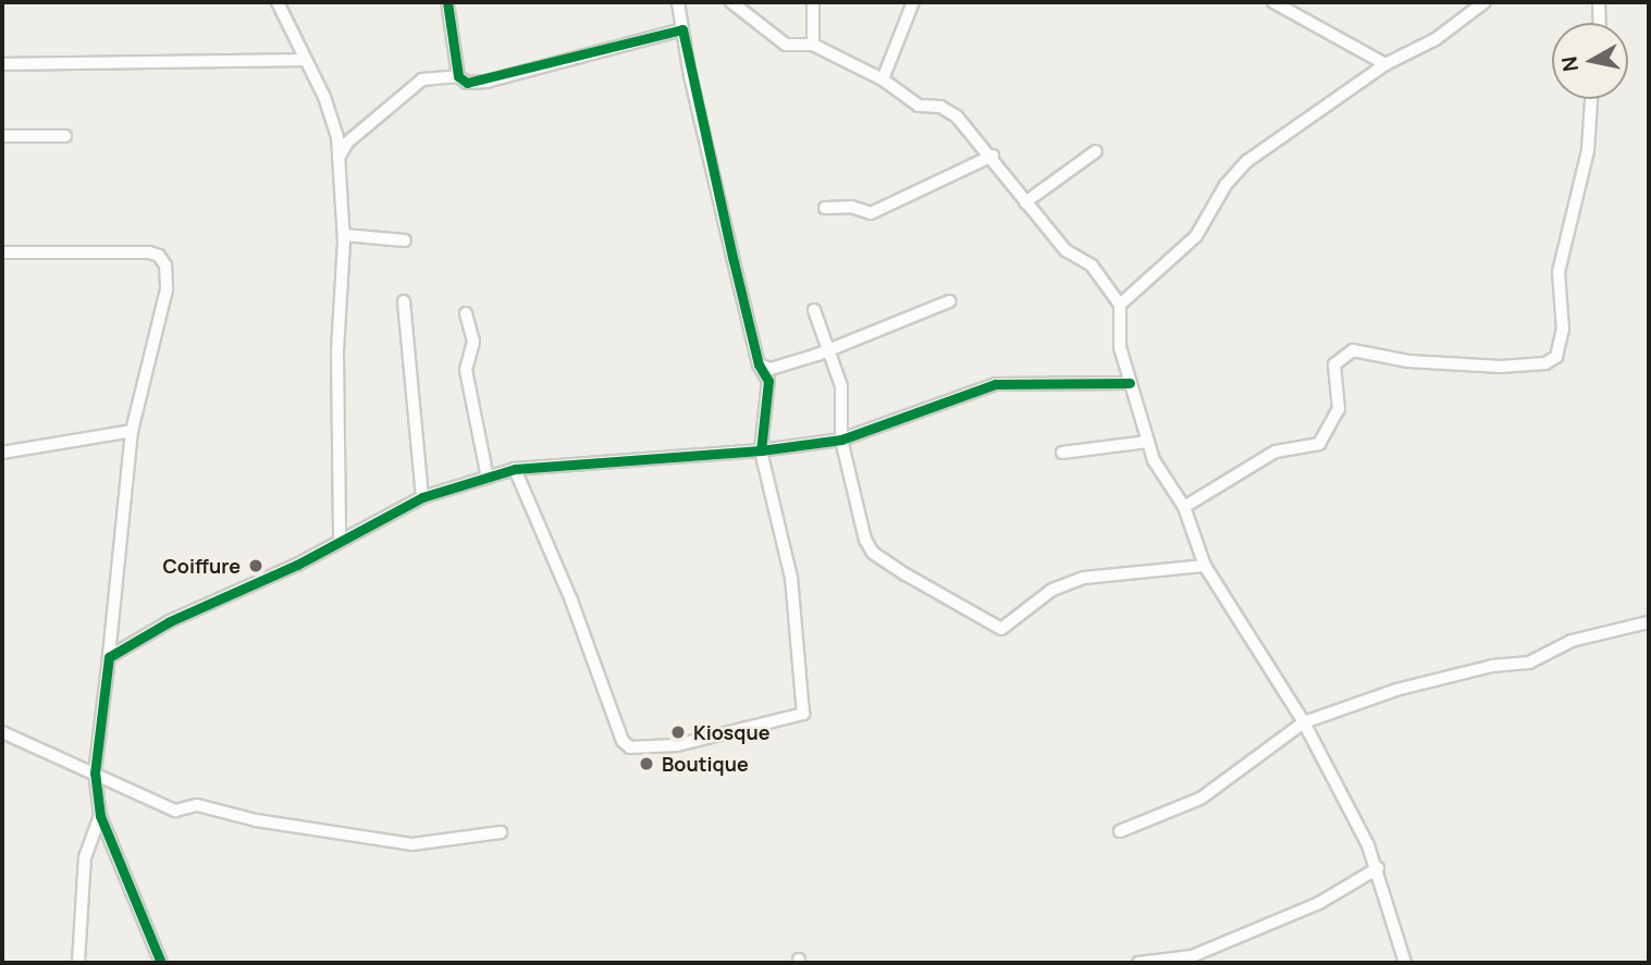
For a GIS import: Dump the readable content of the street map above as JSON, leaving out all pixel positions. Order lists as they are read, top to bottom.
{
  "places": ["Coiffure", "Kiosque", "Boutique"],
  "north": "left"
}
